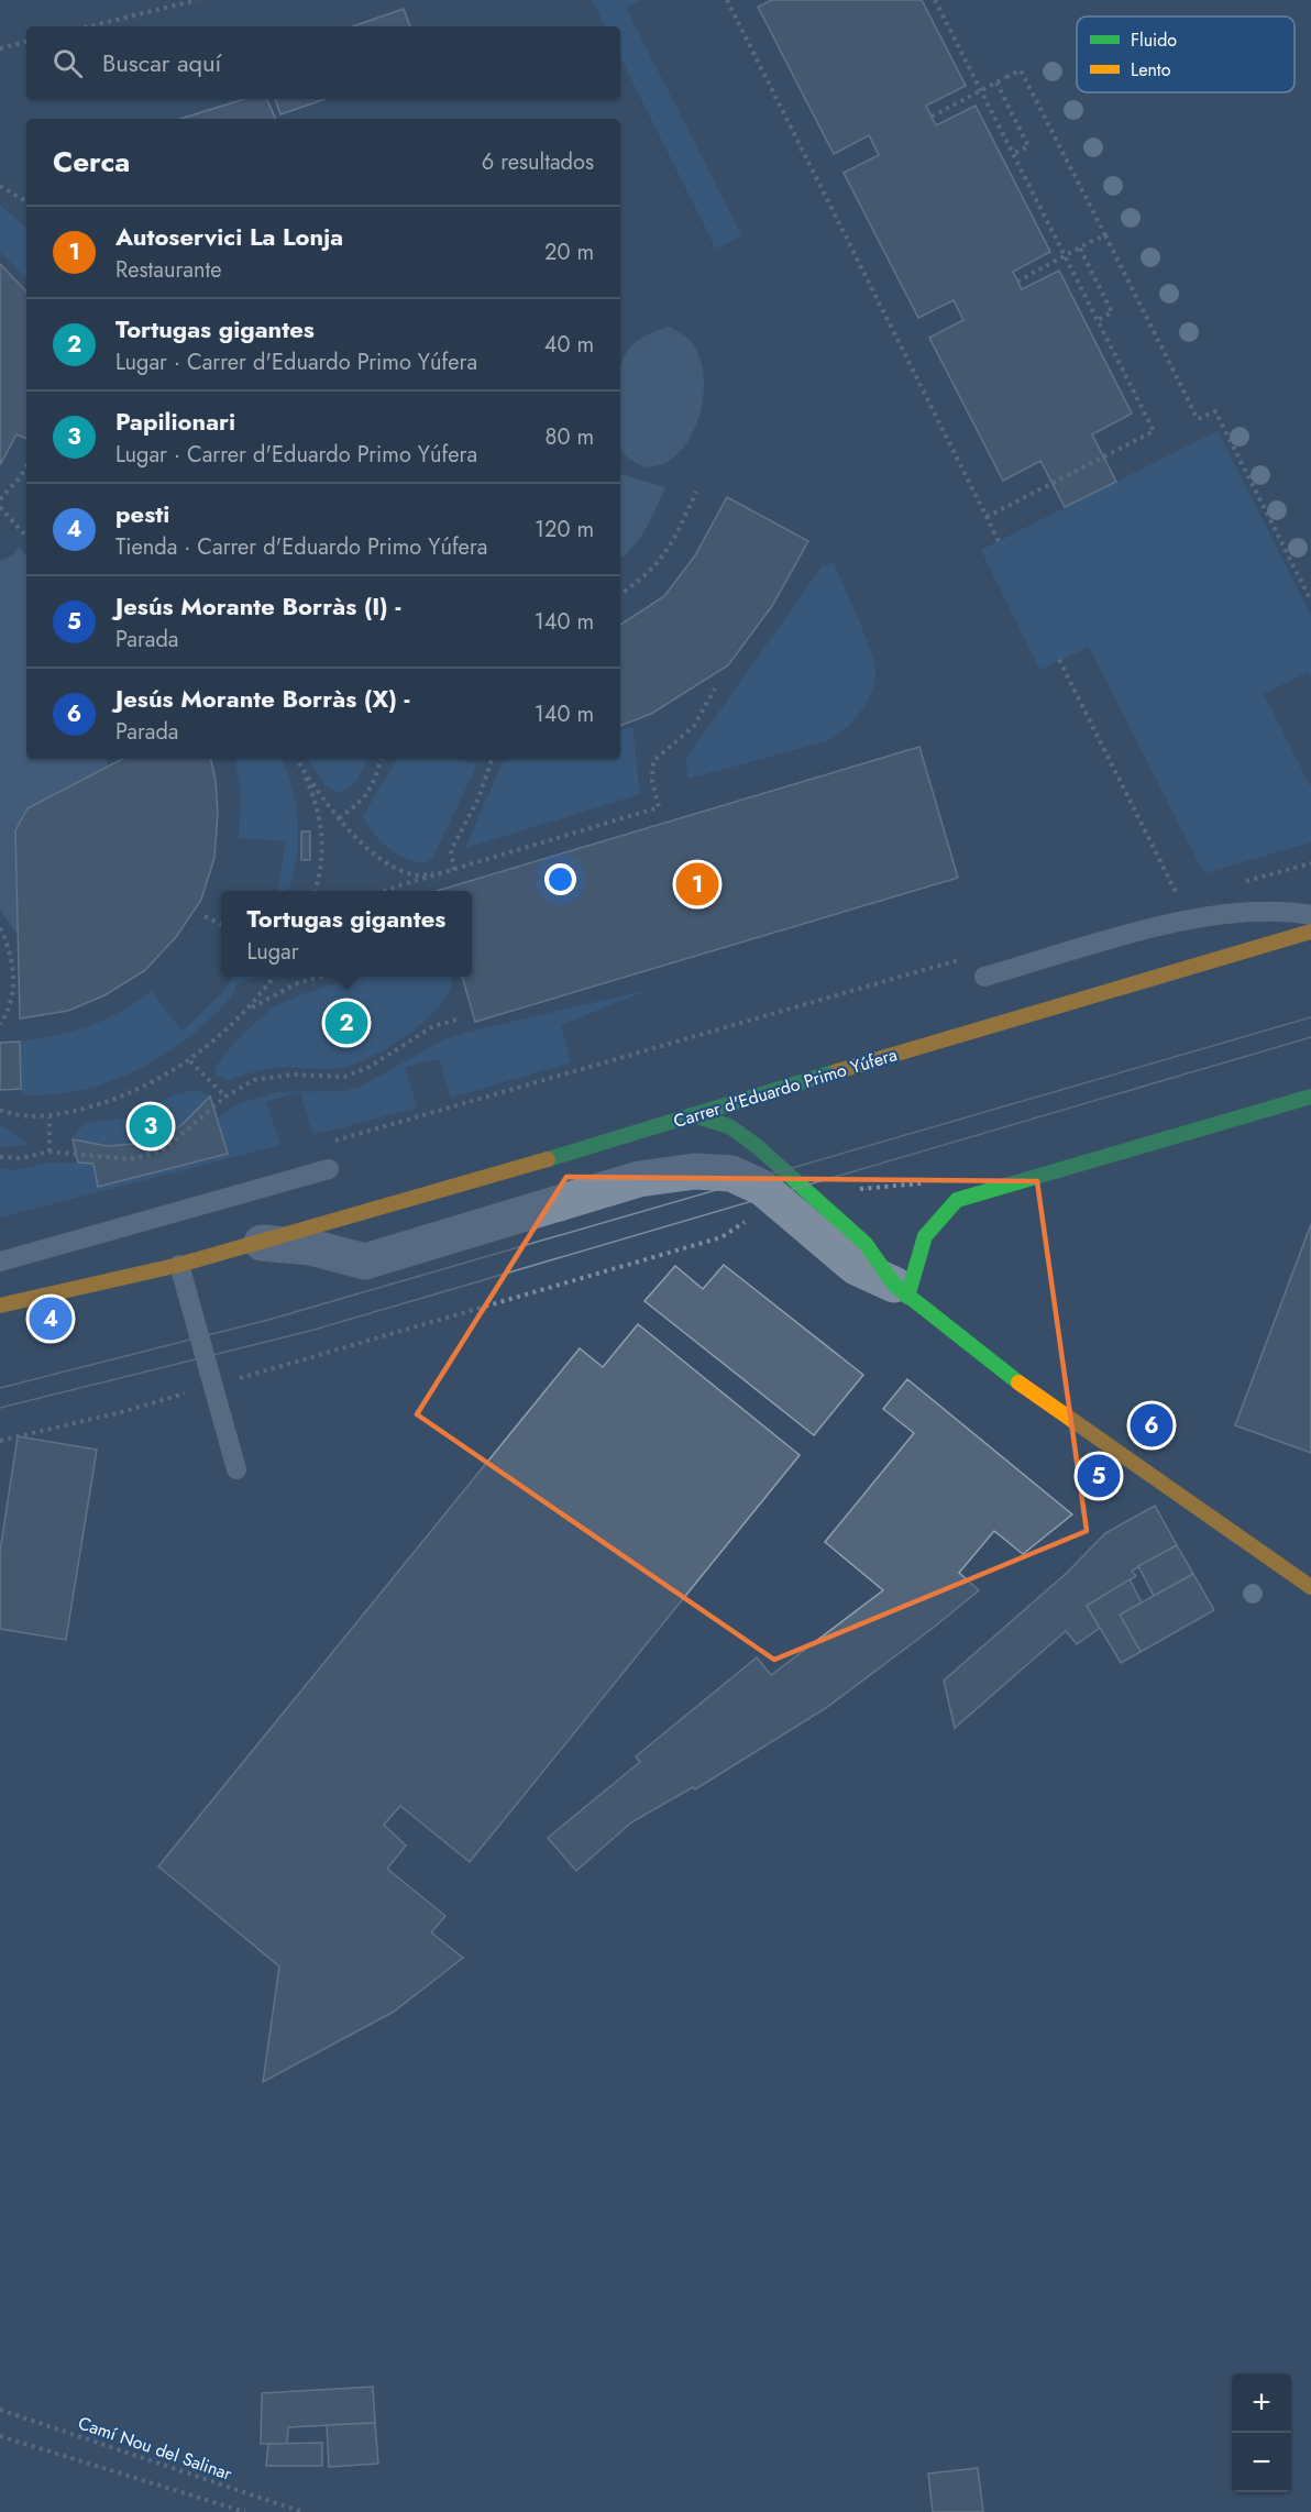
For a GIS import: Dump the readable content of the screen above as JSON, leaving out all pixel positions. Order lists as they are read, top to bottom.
{
  "streets": {
    "main road": ["Carrer d'Eduardo Primo Yúfera"],
    "path": ["Camí Nou del Salinar"]
  },
  "legend": ["Fluido", "Lento"],
  "page": {
    "search": "Buscar aquí",
    "heading": ["Cerca", "6 resultados"],
    "list": [
      {
        "mark": "1",
        "name": "Autoservici La Lonja",
        "note": "Restaurante",
        "value": "20 m"
      },
      {
        "mark": "2",
        "name": "Tortugas gigantes",
        "note": "Lugar · Carrer d'Eduardo Primo Yúfera",
        "value": "40 m"
      },
      {
        "mark": "3",
        "name": "Papilionari",
        "note": "Lugar · Carrer d'Eduardo Primo Yúfera",
        "value": "80 m"
      },
      {
        "mark": "4",
        "name": "pesti",
        "note": "Tienda · Carrer d'Eduardo Primo Yúfera",
        "value": "120 m"
      },
      {
        "mark": "5",
        "name": "Jesús Morante Borràs (I) -",
        "note": "Parada",
        "value": "140 m"
      },
      {
        "mark": "6",
        "name": "Jesús Morante Borràs (X) -",
        "note": "Parada",
        "value": "140 m"
      }
    ],
    "pins": [
      "1",
      "2",
      "3",
      "4",
      "6",
      "5"
    ],
    "popup": ["Tortugas gigantes", "Lugar"],
    "map_buttons": ["+", "−"]
  }
}
